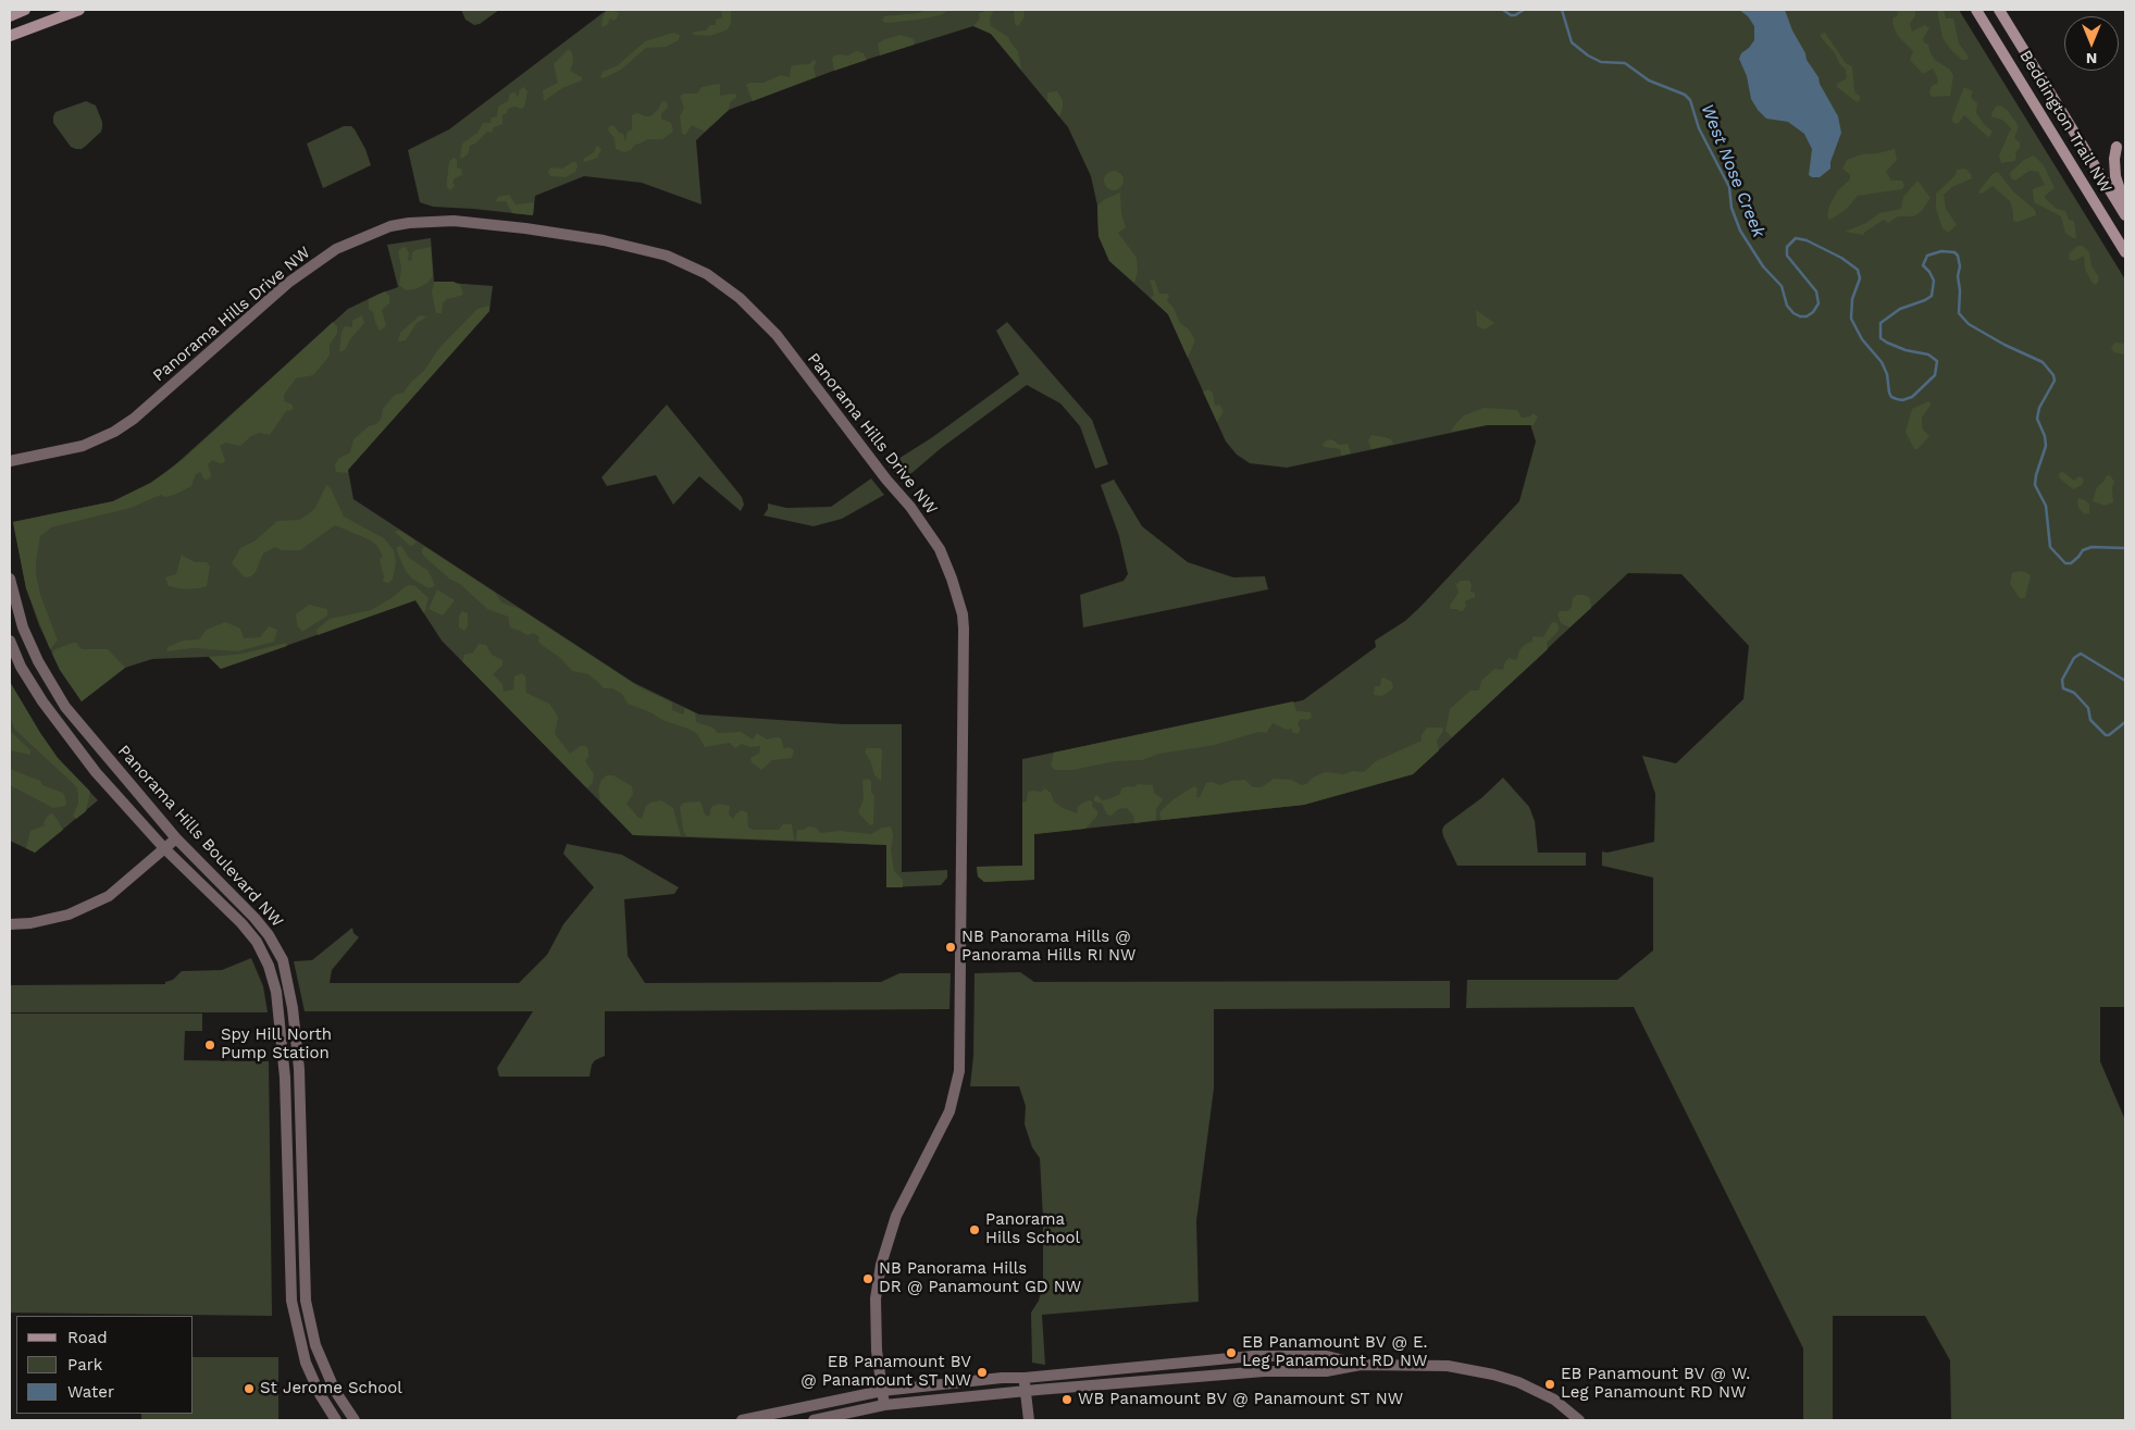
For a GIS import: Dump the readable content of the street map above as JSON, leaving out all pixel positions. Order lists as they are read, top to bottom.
{
  "streets": {
    "main road": ["Beddington Trail NW"],
    "street": ["Panorama Hills Drive NW", "Panorama Hills Boulevard NW"]
  },
  "water": ["West Nose Creek"],
  "places": [
    "NB Panorama Hills @ Panorama Hills RI NW",
    "Spy Hill North Pump Station",
    "Panorama Hills School",
    "NB Panorama Hills DR @ Panamount GD NW",
    "EB Panamount BV @ E. Leg Panamount RD NW",
    "EB Panamount BV @ Panamount ST NW",
    "EB Panamount BV @ W. Leg Panamount RD NW",
    "St Jerome School",
    "WB Panamount BV @ Panamount ST NW"
  ],
  "legend": ["Road", "Park", "Water"],
  "north": "bottom"
}
